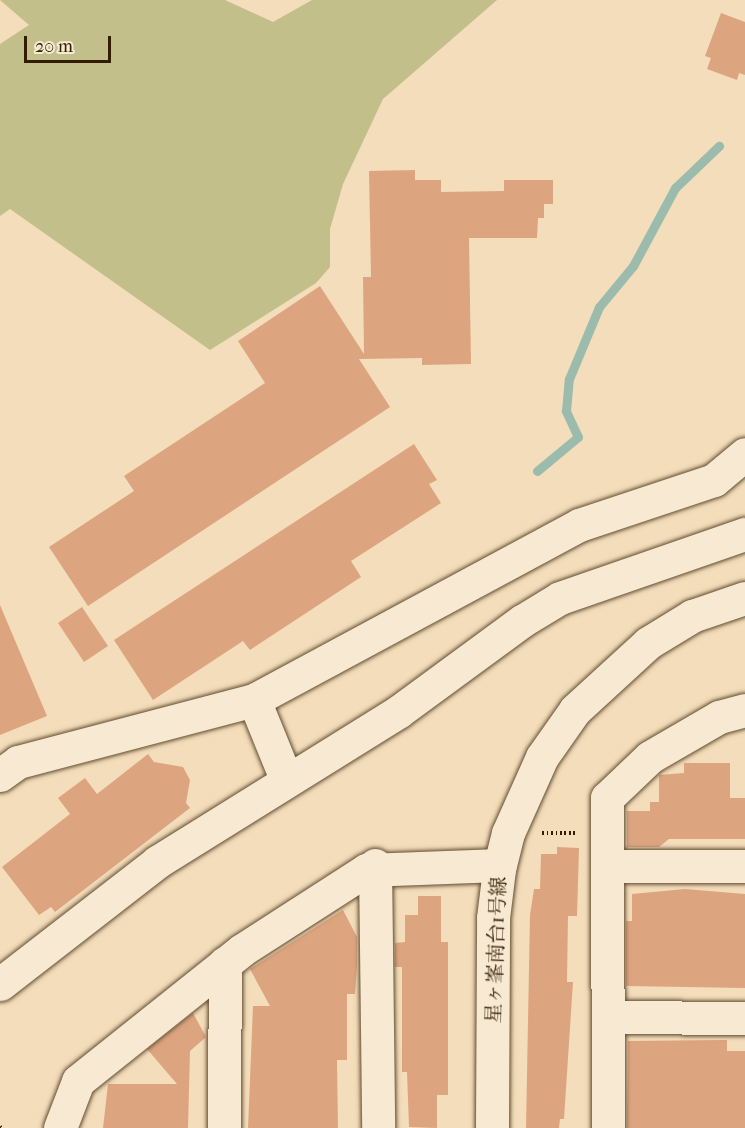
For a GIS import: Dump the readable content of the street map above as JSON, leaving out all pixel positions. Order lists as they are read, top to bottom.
{
  "streets": {
    "street": ["星ヶ峯南台1号線"]
  },
  "scale_bar": "20 m"
}
